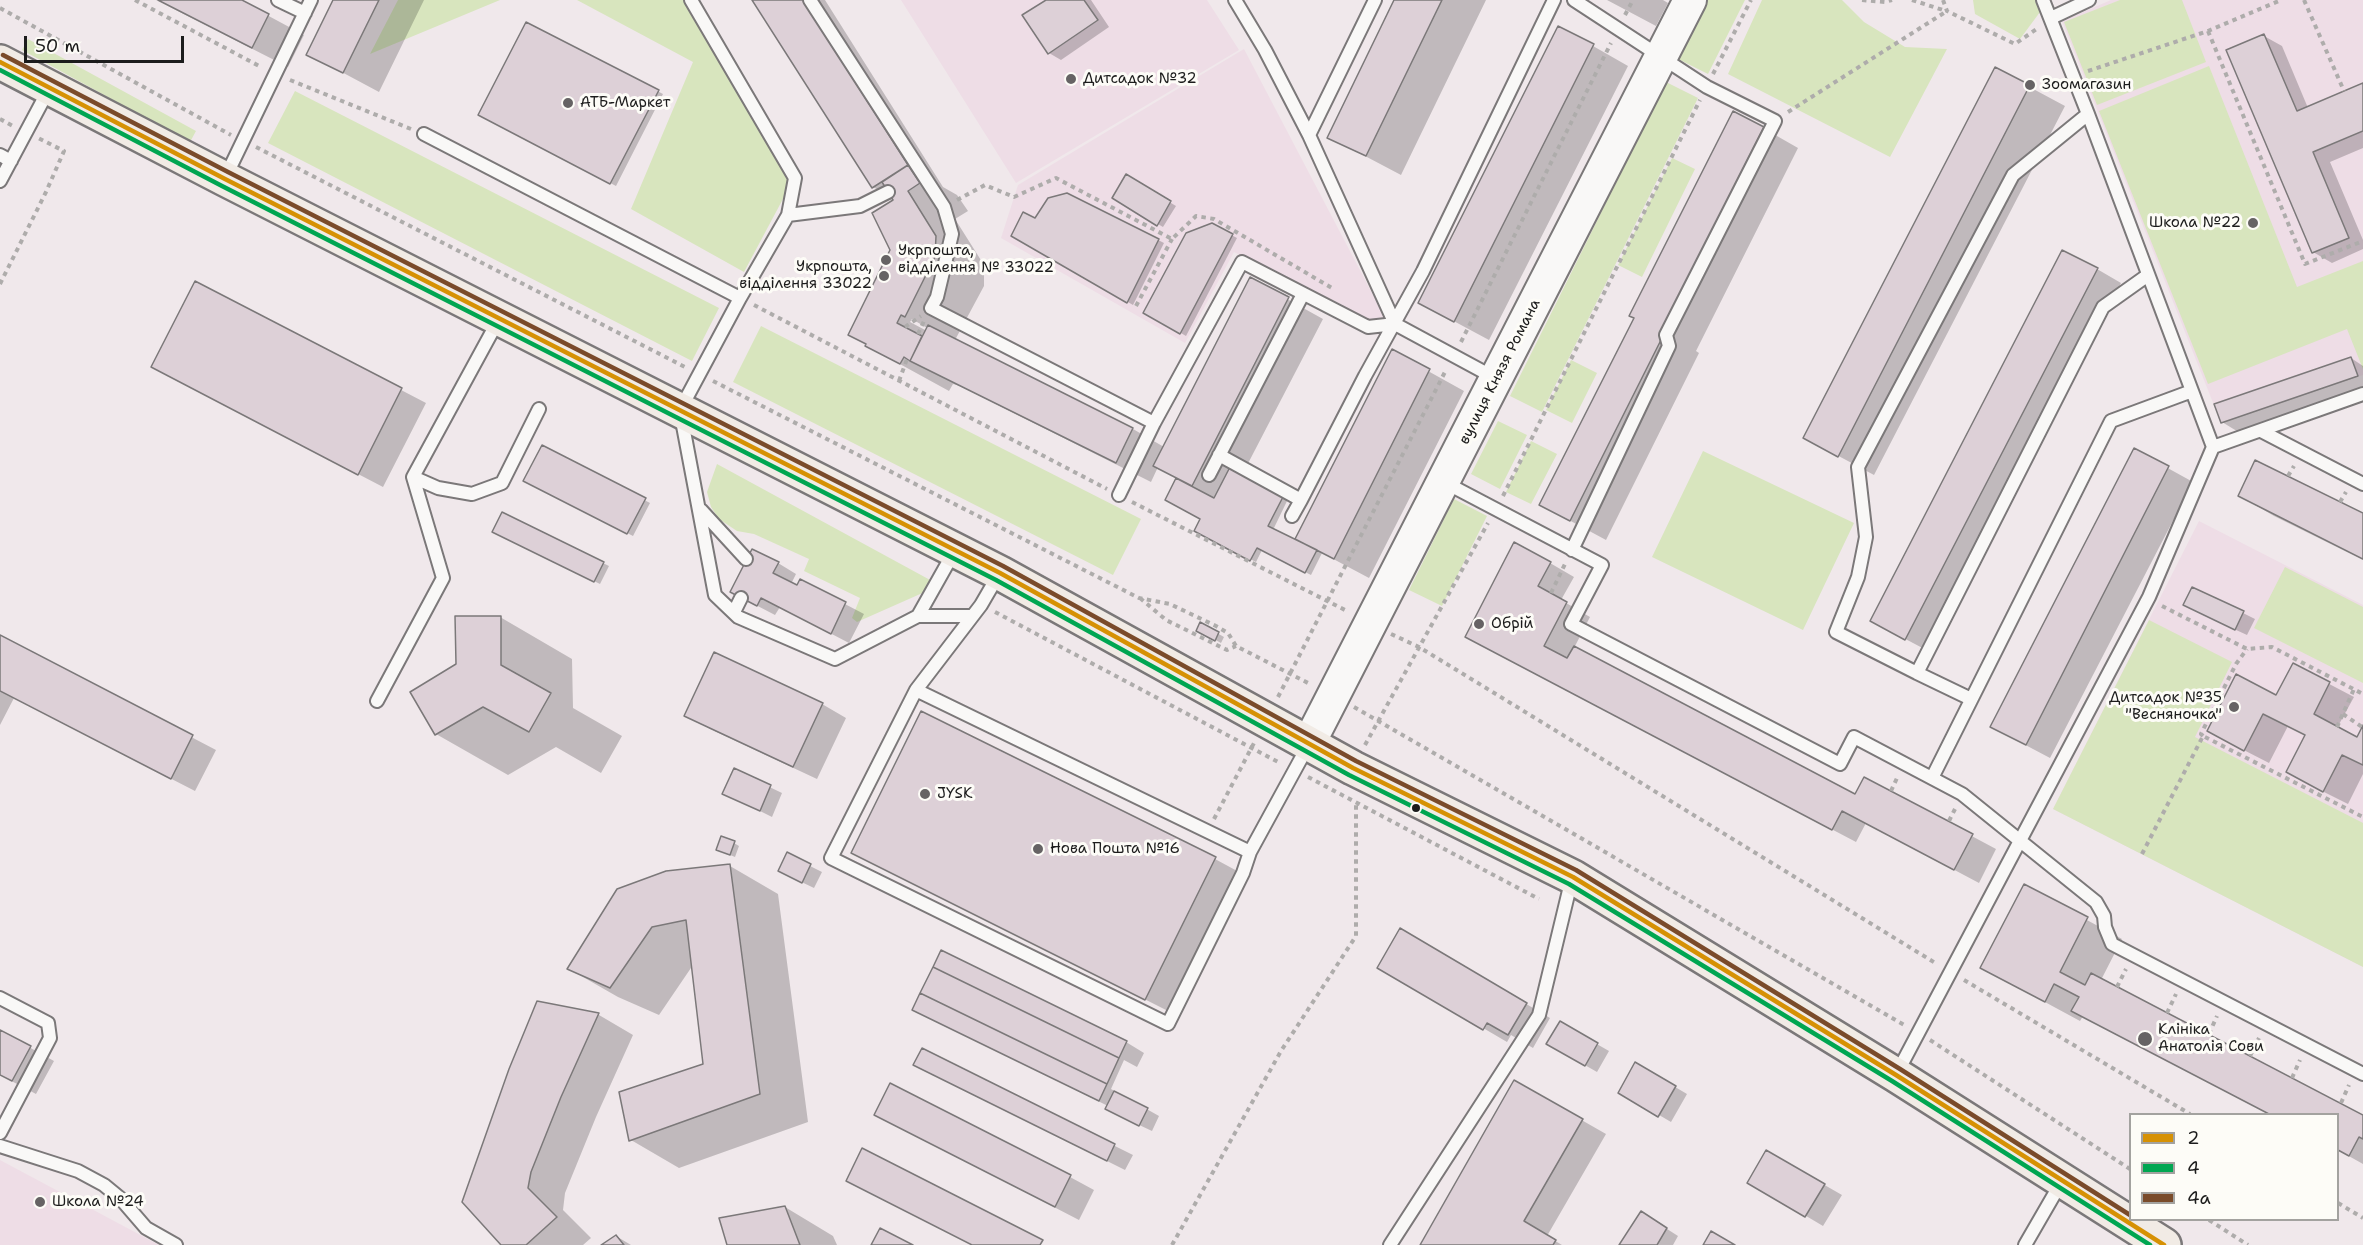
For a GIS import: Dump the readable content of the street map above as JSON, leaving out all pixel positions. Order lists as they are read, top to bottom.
{
  "streets": {
    "street": ["вулиця Князя Романа"]
  },
  "places": [
    "Дитсадок №32",
    "Зоомагазин",
    "АТБ-Маркет",
    "Школа №22",
    "Укрпошта, відділення № 33022",
    "Укрпошта, відділення 33022",
    "Обрій",
    "Дитсадок №35 \"Весняночка\"",
    "JYSK",
    "Нова Пошта №16",
    "Клініка Анатолія Сови",
    "Школа №24"
  ],
  "lines": ["transit line 4а", "transit line 2", "transit line 4"],
  "legend": ["2", "4", "4а"],
  "scale_bar": "50 m"
}
